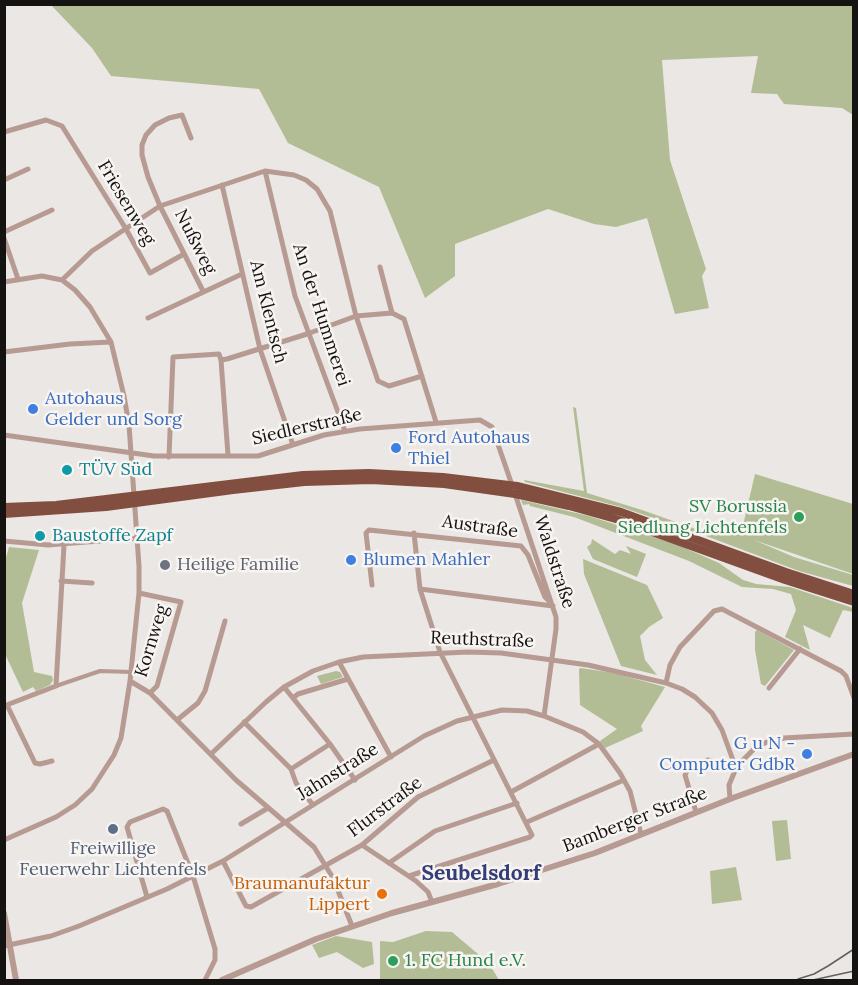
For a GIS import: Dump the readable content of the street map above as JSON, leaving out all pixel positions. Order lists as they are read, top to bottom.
{
  "streets": {
    "street": [
      "Friesenweg",
      "Nußweg",
      "Am Klentsch",
      "An der Hummerei",
      "Siedlerstraße",
      "Austraße",
      "Waldstraße",
      "Reuthstraße",
      "Kornweg",
      "Jahnstraße",
      "Flurstraße",
      "Bamberger Straße"
    ]
  },
  "crossings": [
    ["Friesenweg", "Nußweg"],
    ["Am Klentsch", "Siedlerstraße"],
    ["An der Hummerei", "Siedlerstraße"],
    ["Siedlerstraße", "Waldstraße"],
    ["Austraße", "Waldstraße"],
    ["Waldstraße", "Reuthstraße"],
    ["Waldstraße", "Jahnstraße"],
    ["Jahnstraße", "Flurstraße"],
    ["Jahnstraße", "Bamberger Straße"]
  ],
  "districts": ["Seubelsdorf"],
  "places": [
    "Autohaus Gelder und Sorg",
    "Ford Autohaus Thiel",
    "TÜV Süd",
    "SV Borussia Siedlung Lichtenfels",
    "Baustoffe Zapf",
    "Blumen Mahler",
    "Heilige Familie",
    "G u N - Computer GdbR",
    "Freiwillige Feuerwehr Lichtenfels",
    "Braumanufaktur Lippert",
    "1. FC Hund e.V."
  ]
}
